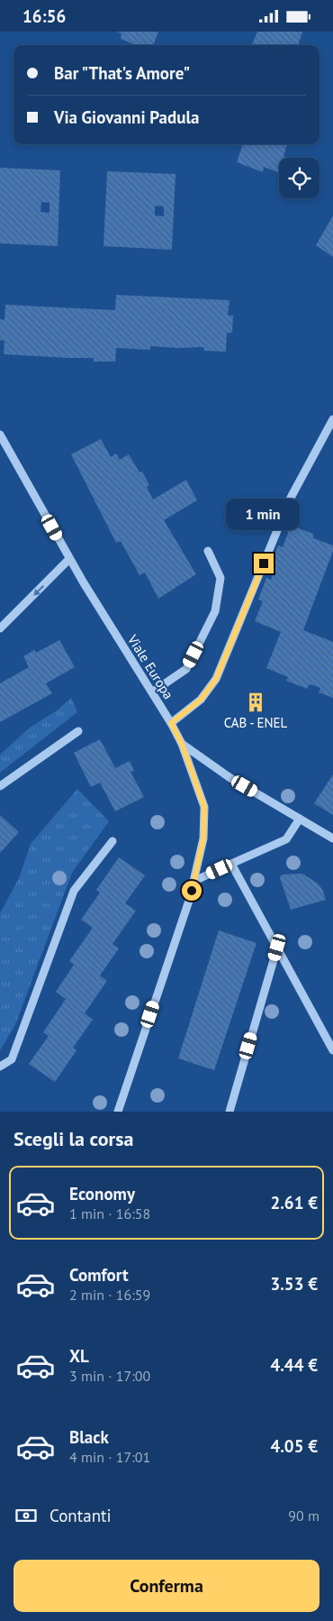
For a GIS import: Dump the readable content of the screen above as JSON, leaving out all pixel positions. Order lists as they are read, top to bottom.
{
  "streets": {
    "street": ["Viale Europa"]
  },
  "places": {
    "building": ["CAB - ENEL"]
  },
  "page": {
    "status": "16:56",
    "banner": ["Bar \"That's Amore\"", "Via Giovanni Padula"],
    "bubble": "1 min",
    "heading": "Scegli la corsa",
    "list": [
      {
        "name": "Economy",
        "note": "1 min · 16:58",
        "value": "2.61 €"
      },
      {
        "name": "Comfort",
        "note": "2 min · 16:59",
        "value": "3.53 €"
      },
      {
        "name": "XL",
        "note": "3 min · 17:00",
        "value": "4.44 €"
      },
      {
        "name": "Black",
        "note": "4 min · 17:01",
        "value": "4.05 €"
      }
    ],
    "pay": ["Contanti", "90 m"],
    "buttons": "Conferma"
  }
}
